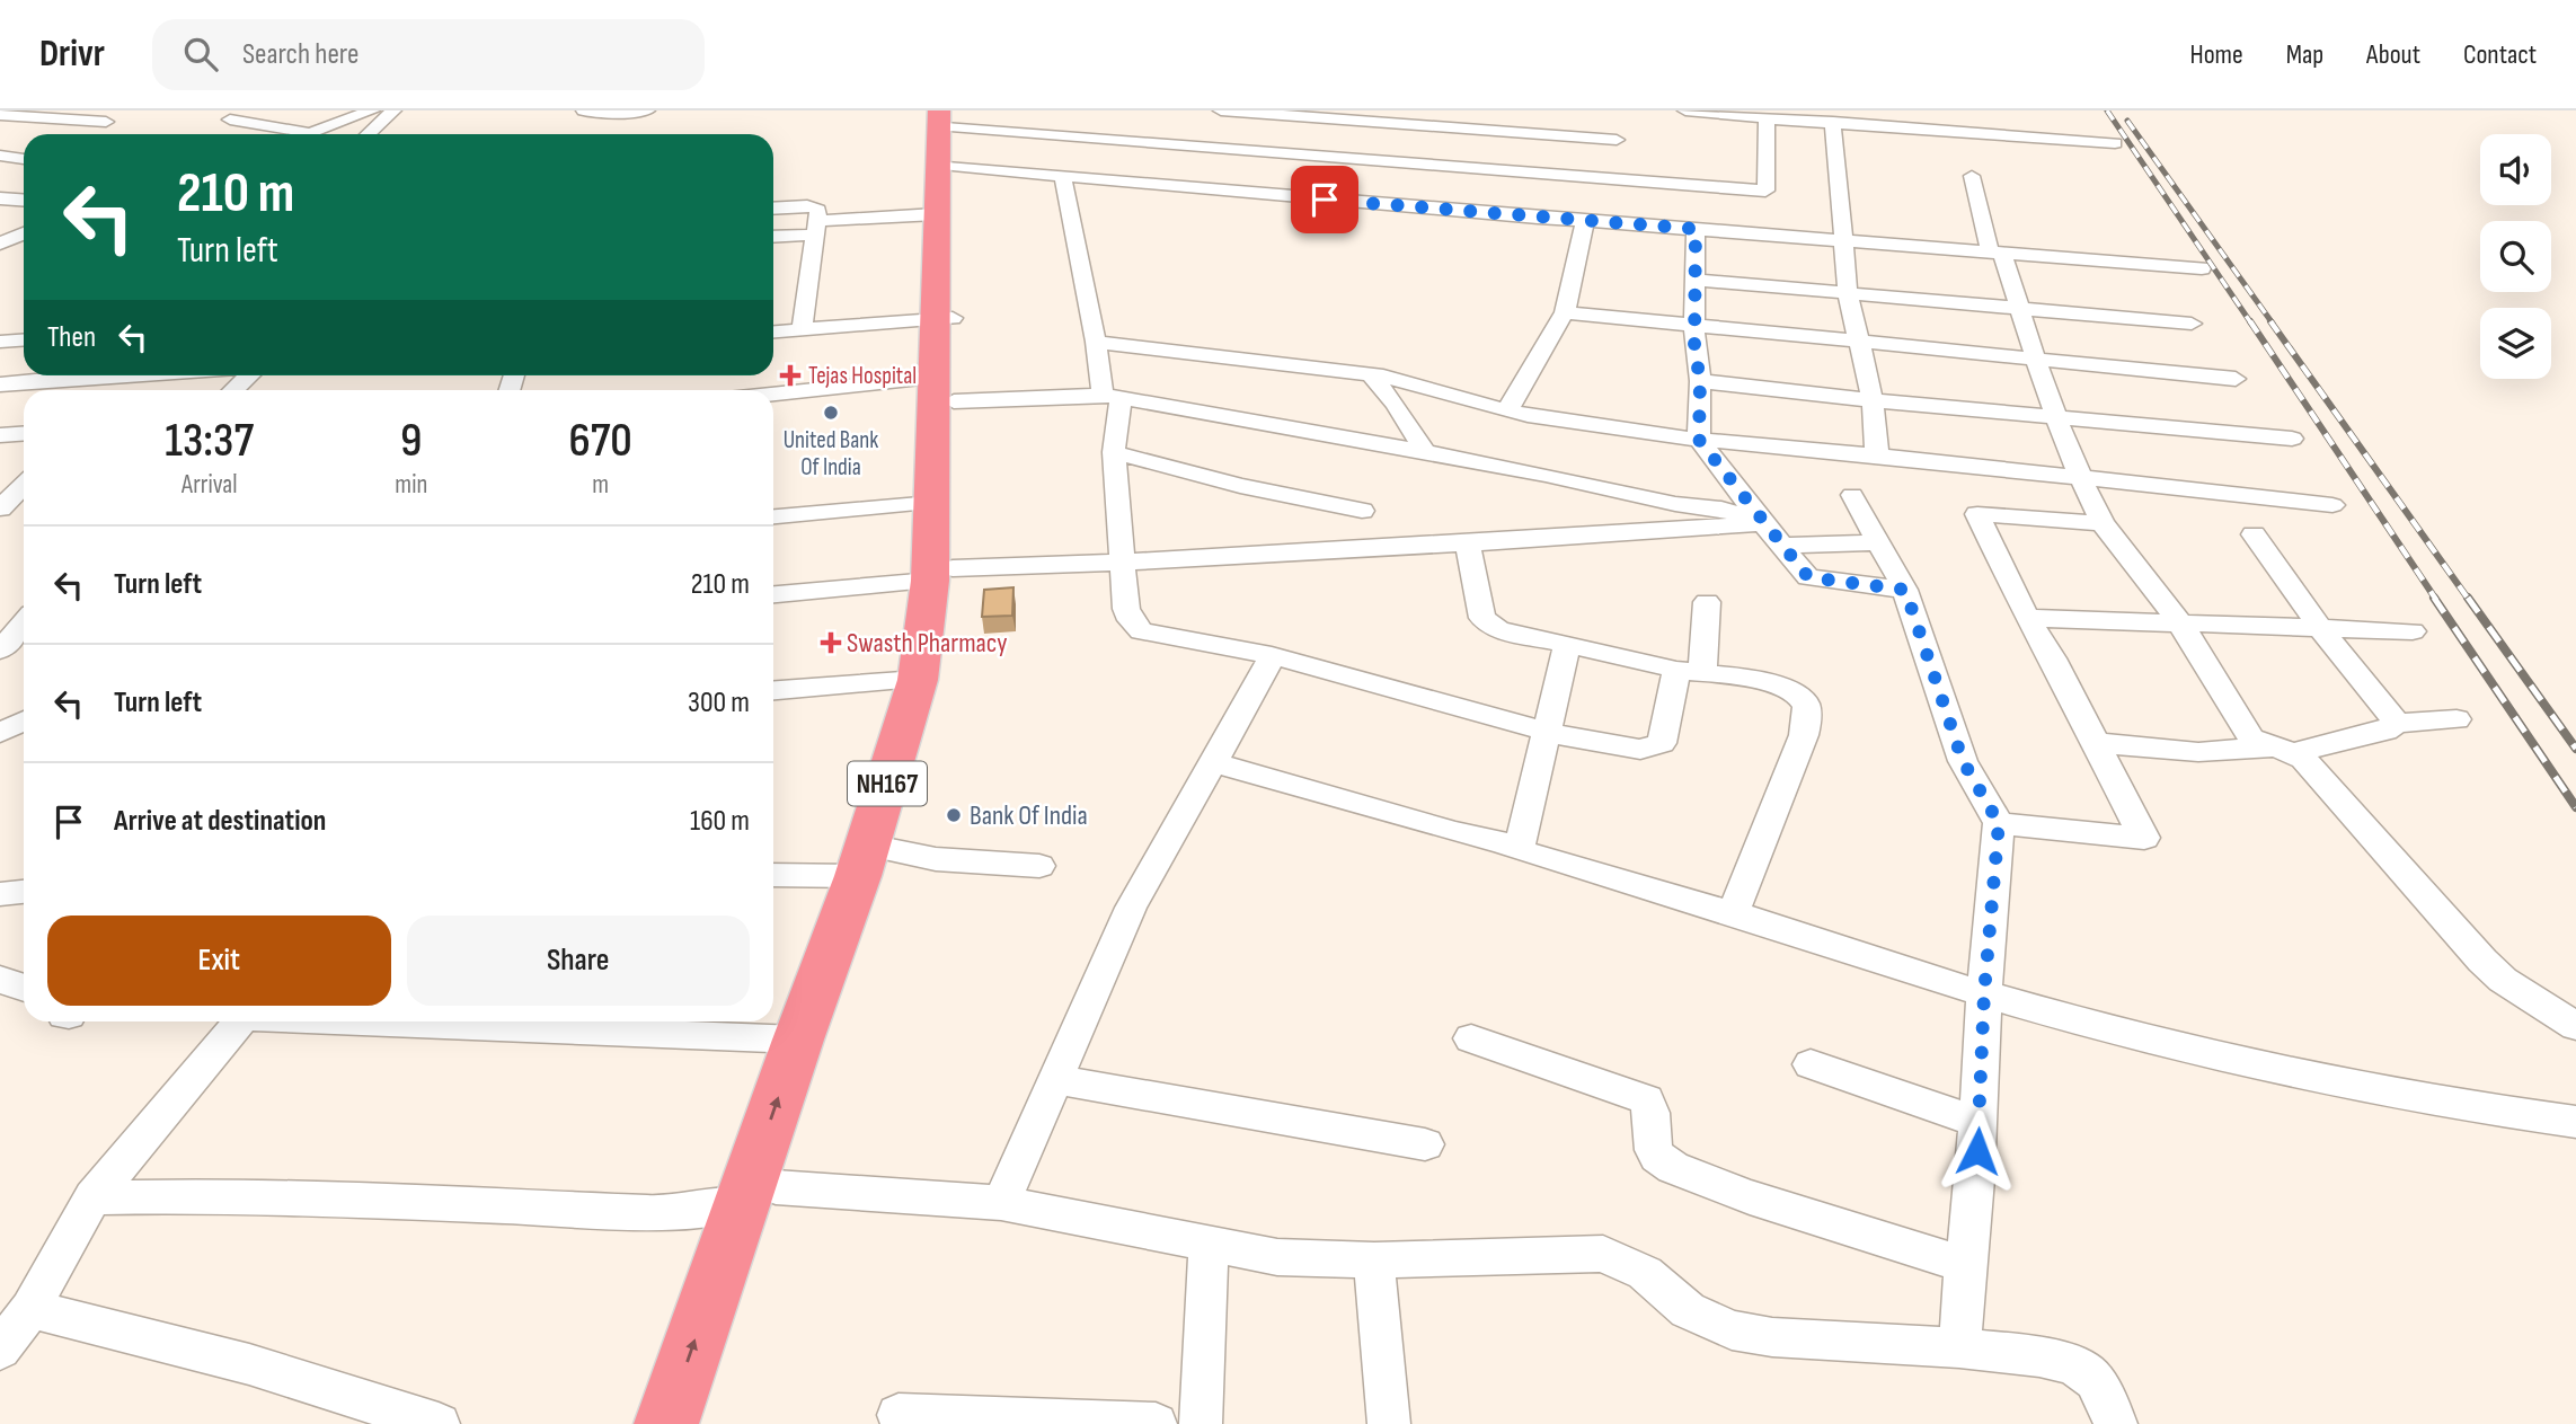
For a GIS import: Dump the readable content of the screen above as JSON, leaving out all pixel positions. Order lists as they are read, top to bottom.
{
  "streets": {
    "highway": ["NH167"]
  },
  "places": {
    "health": ["Tejas Hospital", "Swasth Pharmacy"],
    "other": ["United Bank Of India", "Bank Of India"]
  },
  "page": {
    "header": "Drivr",
    "search": "Search here",
    "nav": [
      "Home",
      "Map",
      "About",
      "Contact"
    ],
    "turn": ["210 m", "Turn left"],
    "then": "Then",
    "eta": [
      "13:37",
      "Arrival",
      "9",
      "min",
      "670",
      "m"
    ],
    "list": [
      {
        "name": "Turn left",
        "value": "210 m"
      },
      {
        "name": "Turn left",
        "value": "300 m"
      },
      {
        "name": "Arrive at destination",
        "value": "160 m"
      }
    ],
    "buttons": ["Exit", "Share"]
  }
}
